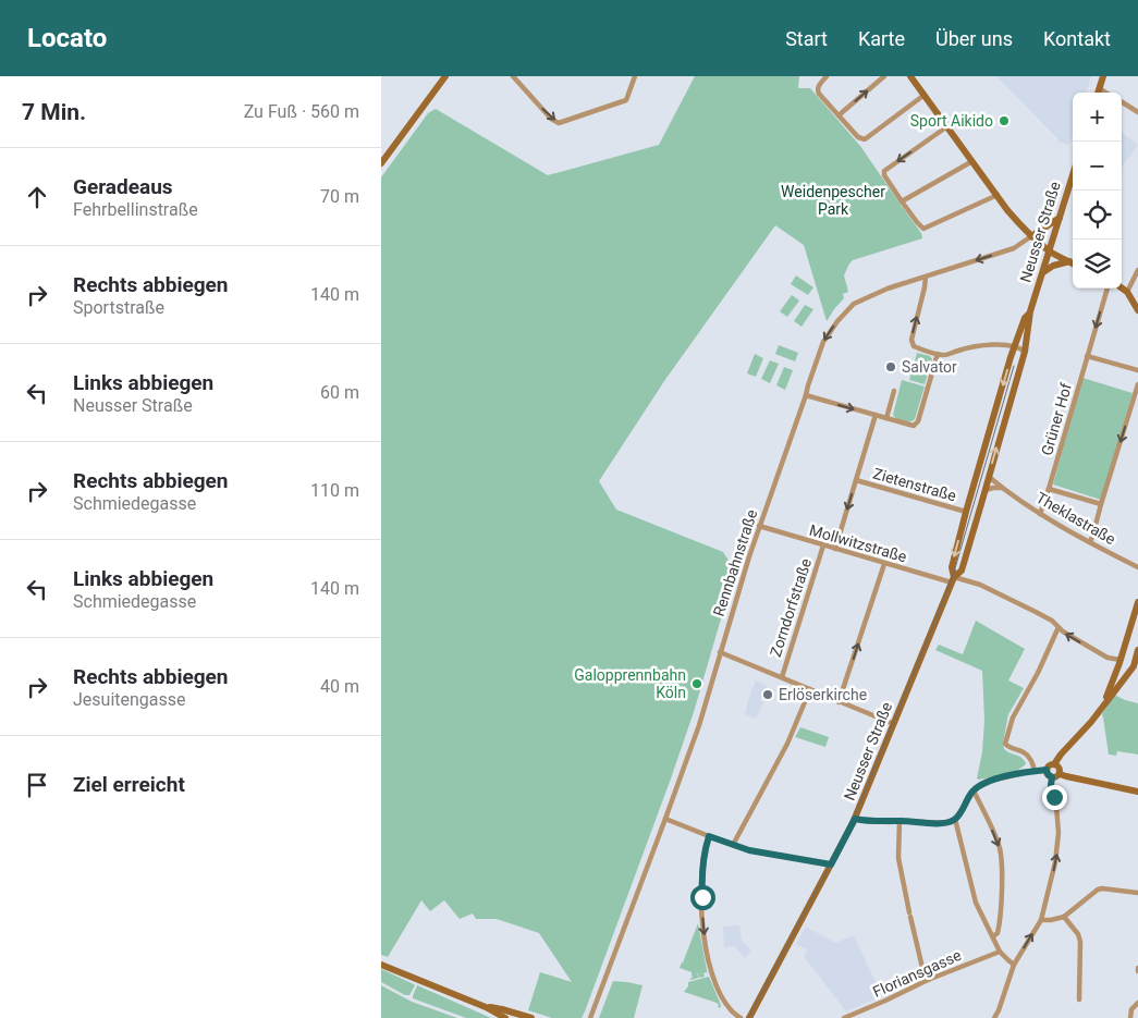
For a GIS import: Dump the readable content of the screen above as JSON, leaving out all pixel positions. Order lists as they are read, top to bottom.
{
  "streets": {
    "main road": ["Neusser Straße"],
    "street": [
      "Grüner Hof",
      "Zietenstraße",
      "Theklastraße",
      "Mollwitzstraße",
      "Rennbahnstraße",
      "Zorndorfstraße",
      "Floriansgasse"
    ]
  },
  "crossings": [
    ["Neusser Straße", "Zietenstraße"],
    ["Neusser Straße", "Theklastraße"],
    ["Neusser Straße", "Mollwitzstraße"],
    ["Grüner Hof", "Theklastraße"],
    ["Mollwitzstraße", "Rennbahnstraße"],
    ["Mollwitzstraße", "Zorndorfstraße"]
  ],
  "parks": ["Weidenpescher Park"],
  "places": [
    "Sport Aikido",
    "Salvator",
    "Galopprennbahn Köln",
    "Erlöserkirche"
  ],
  "page": {
    "header": "Locato",
    "nav": [
      "Start",
      "Karte",
      "Über uns",
      "Kontakt"
    ],
    "heading": ["7 Min.", "Zu Fuß · 560 m"],
    "map_buttons": ["+", "−"],
    "list": [
      ["Geradeaus", "Fehrbellinstraße", "70 m"],
      ["Rechts abbiegen", "Sportstraße", "140 m"],
      ["Links abbiegen", "Neusser Straße", "60 m"],
      ["Rechts abbiegen", "Schmiedegasse", "110 m"],
      ["Links abbiegen", "Schmiedegasse", "140 m"],
      ["Rechts abbiegen", "Jesuitengasse", "40 m"],
      "Ziel erreicht"
    ]
  }
}
